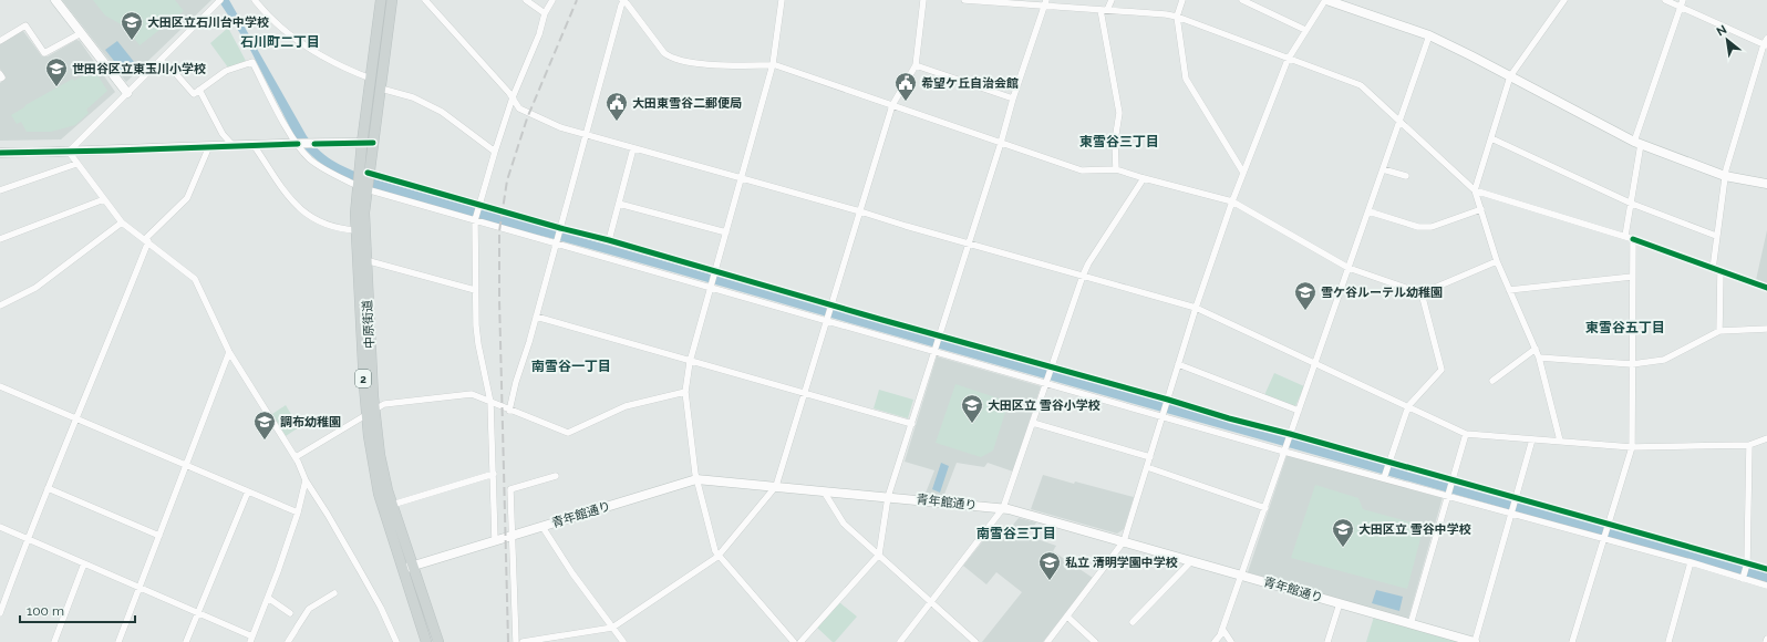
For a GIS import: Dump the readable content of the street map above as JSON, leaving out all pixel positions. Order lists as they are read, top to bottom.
{
  "streets": {
    "main road": ["中原街道", "2"],
    "street": ["青年館通り"]
  },
  "crossings": [
    ["中原街道", "青年館通り"]
  ],
  "districts": [
    "石川町二丁目",
    "東雪谷三丁目",
    "東雪谷五丁目",
    "南雪谷一丁目",
    "南雪谷三丁目"
  ],
  "places": {
    "school or university": [
      "大田区立石川台中学校",
      "世田谷区立東玉川小学校",
      "雪ケ谷ルーテル幼稚園",
      "大田区立 雪谷小学校",
      "調布幼稚園",
      "大田区立 雪谷中学校",
      "私立 清明学園中学校"
    ],
    "public building": ["希望ケ丘自治会館", "大田東雪谷二郵便局"]
  },
  "scale_bar": "100 m",
  "north": "top left"
}
